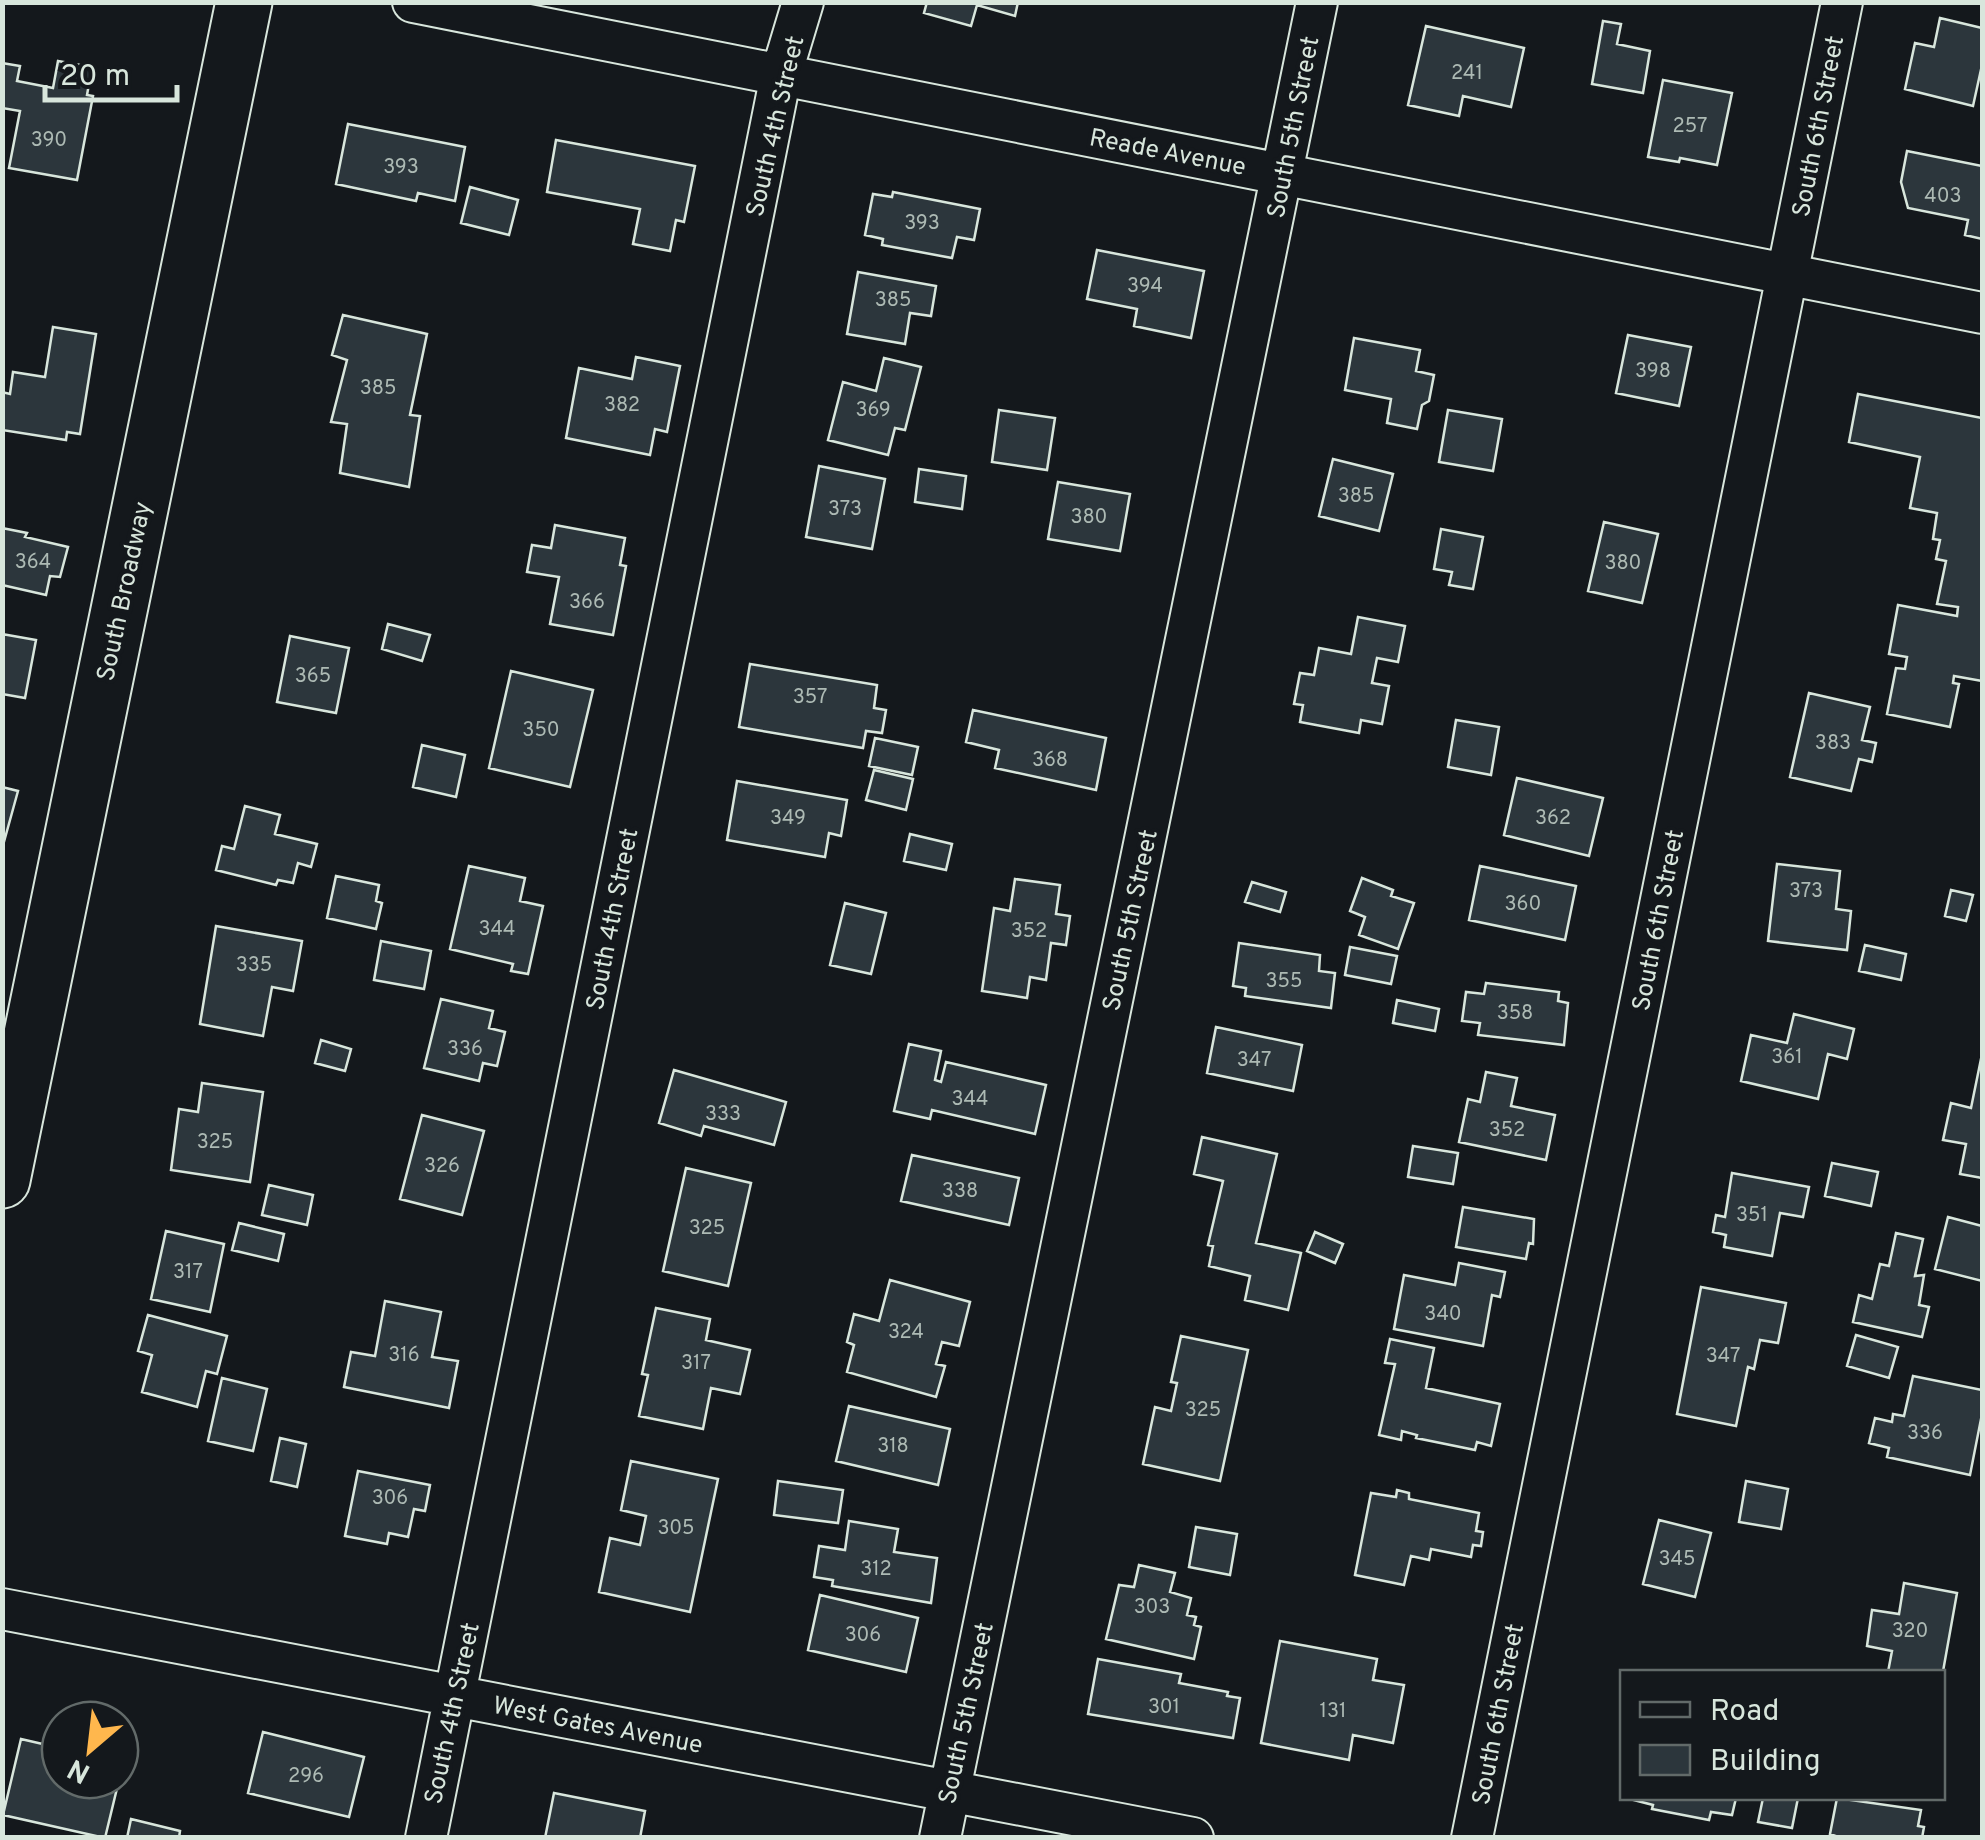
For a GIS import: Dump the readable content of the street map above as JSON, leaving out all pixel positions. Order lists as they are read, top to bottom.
{
  "streets": {
    "street": [
      "South 4th Street",
      "South 6th Street",
      "South 5th Street",
      "Reade Avenue",
      "South Broadway",
      "West Gates Avenue"
    ]
  },
  "crossings": [
    ["South 4th Street", "Reade Avenue"],
    ["South 4th Street", "West Gates Avenue"],
    ["South 6th Street", "Reade Avenue"],
    ["South 5th Street", "Reade Avenue"],
    ["South 5th Street", "West Gates Avenue"]
  ],
  "house_numbers": [
    "241",
    "257",
    "390",
    "393",
    "403",
    "393",
    "394",
    "385",
    "398",
    "385",
    "382",
    "369",
    "385",
    "373",
    "380",
    "364",
    "380",
    "366",
    "365",
    "357",
    "350",
    "383",
    "368",
    "349",
    "362",
    "373",
    "360",
    "344",
    "352",
    "335",
    "355",
    "358",
    "336",
    "361",
    "347",
    "344",
    "333",
    "352",
    "325",
    "326",
    "338",
    "351",
    "325",
    "317",
    "340",
    "324",
    "316",
    "347",
    "317",
    "325",
    "336",
    "318",
    "306",
    "305",
    "345",
    "312",
    "303",
    "320",
    "306",
    "301",
    "131",
    "296"
  ],
  "legend": ["Road", "Building"],
  "scale_bar": "20 m",
  "north": "bottom left"
}
